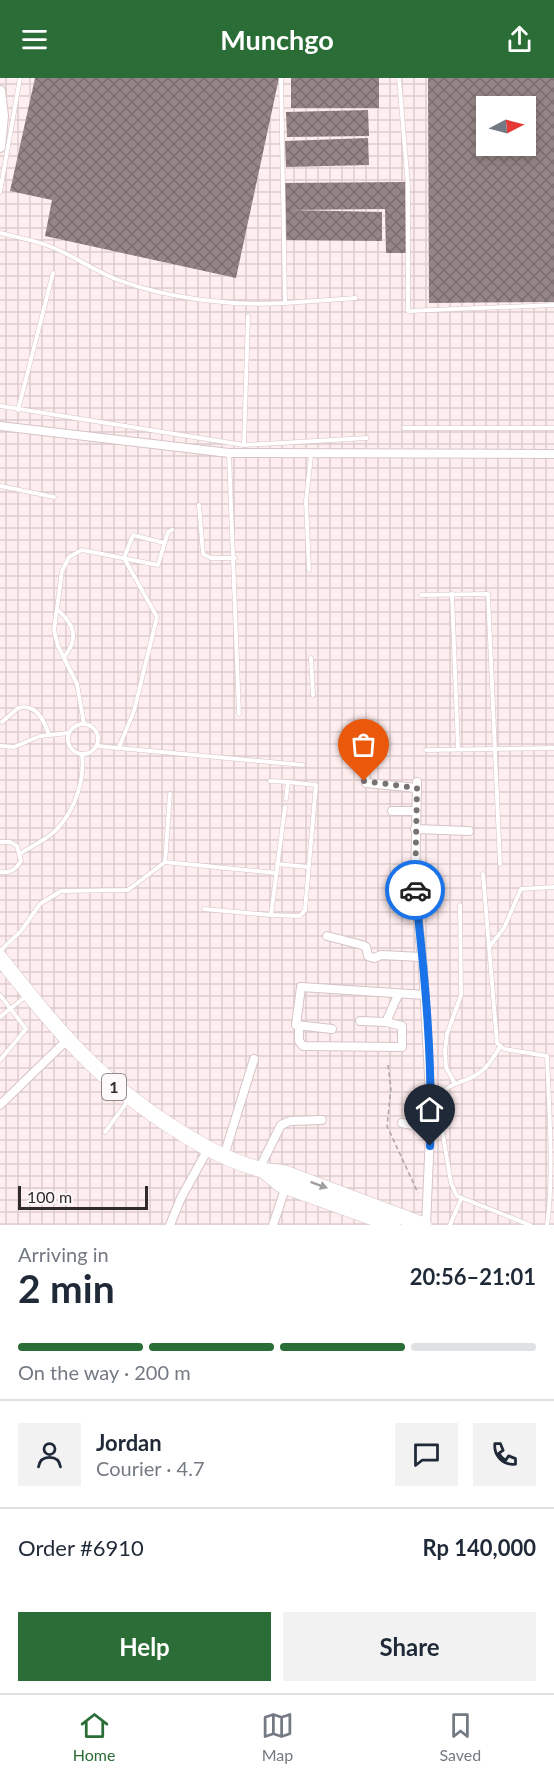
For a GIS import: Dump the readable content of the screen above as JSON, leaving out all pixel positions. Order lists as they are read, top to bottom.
{
  "streets": {
    "highway": ["1"]
  },
  "scale_bar": "100 m",
  "north": "right",
  "page": {
    "header": "Munchgo",
    "scale": "100 m",
    "heading": ["2 min", "Arriving in", "20:56–21:01"],
    "panel": [
      "Jordan",
      "Courier · 4.7",
      "Order #6910",
      "Rp 140,000"
    ],
    "bar": "On the way · 200 m",
    "buttons": ["Help", "Share"],
    "tabs": ["Home", "Map", "Saved"]
  }
}
